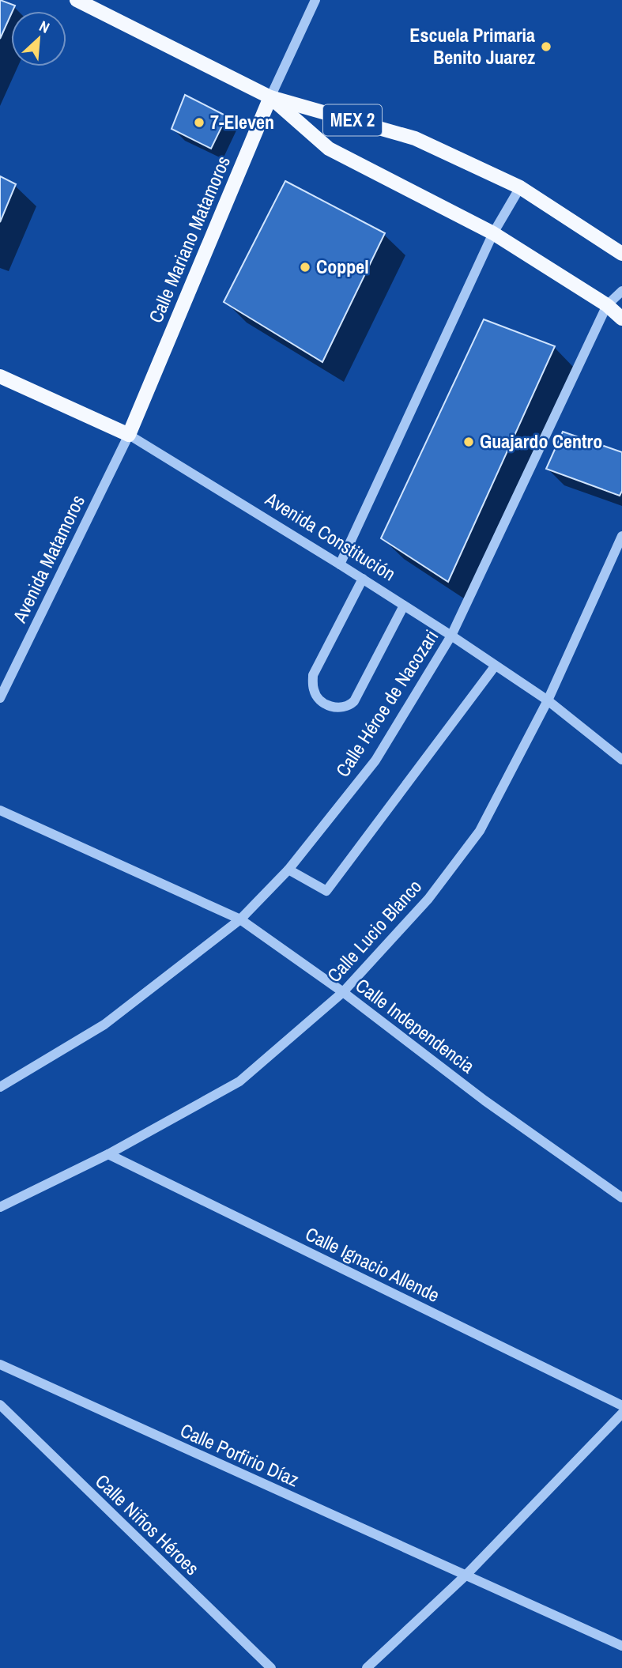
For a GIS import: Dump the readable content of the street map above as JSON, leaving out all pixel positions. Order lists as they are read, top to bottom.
{
  "streets": {
    "main road": ["MEX 2", "Calle Mariano Matamoros", "Avenida Constitución"],
    "street": [
      "Avenida Matamoros",
      "Calle Héroe de Nacozari",
      "Calle Lucio Blanco",
      "Calle Independencia",
      "Calle Ignacio Allende",
      "Calle Porfirio Díaz",
      "Calle Niños Héroes"
    ]
  },
  "crossings": [
    ["MEX 2", "Calle Mariano Matamoros"],
    ["MEX 2", "Calle Héroe de Nacozari"],
    ["Calle Mariano Matamoros", "Avenida Constitución"],
    ["Calle Mariano Matamoros", "Avenida Matamoros"],
    ["Avenida Constitución", "Avenida Matamoros"],
    ["Avenida Constitución", "Calle Héroe de Nacozari"],
    ["Avenida Constitución", "Calle Lucio Blanco"],
    ["Calle Héroe de Nacozari", "Calle Independencia"],
    ["Calle Lucio Blanco", "Calle Independencia"],
    ["Calle Lucio Blanco", "Calle Ignacio Allende"]
  ],
  "places": [
    "Escuela Primaria Benito Juarez",
    "7-Eleven",
    "Coppel",
    "Guajardo Centro"
  ],
  "north": "top right"
}
